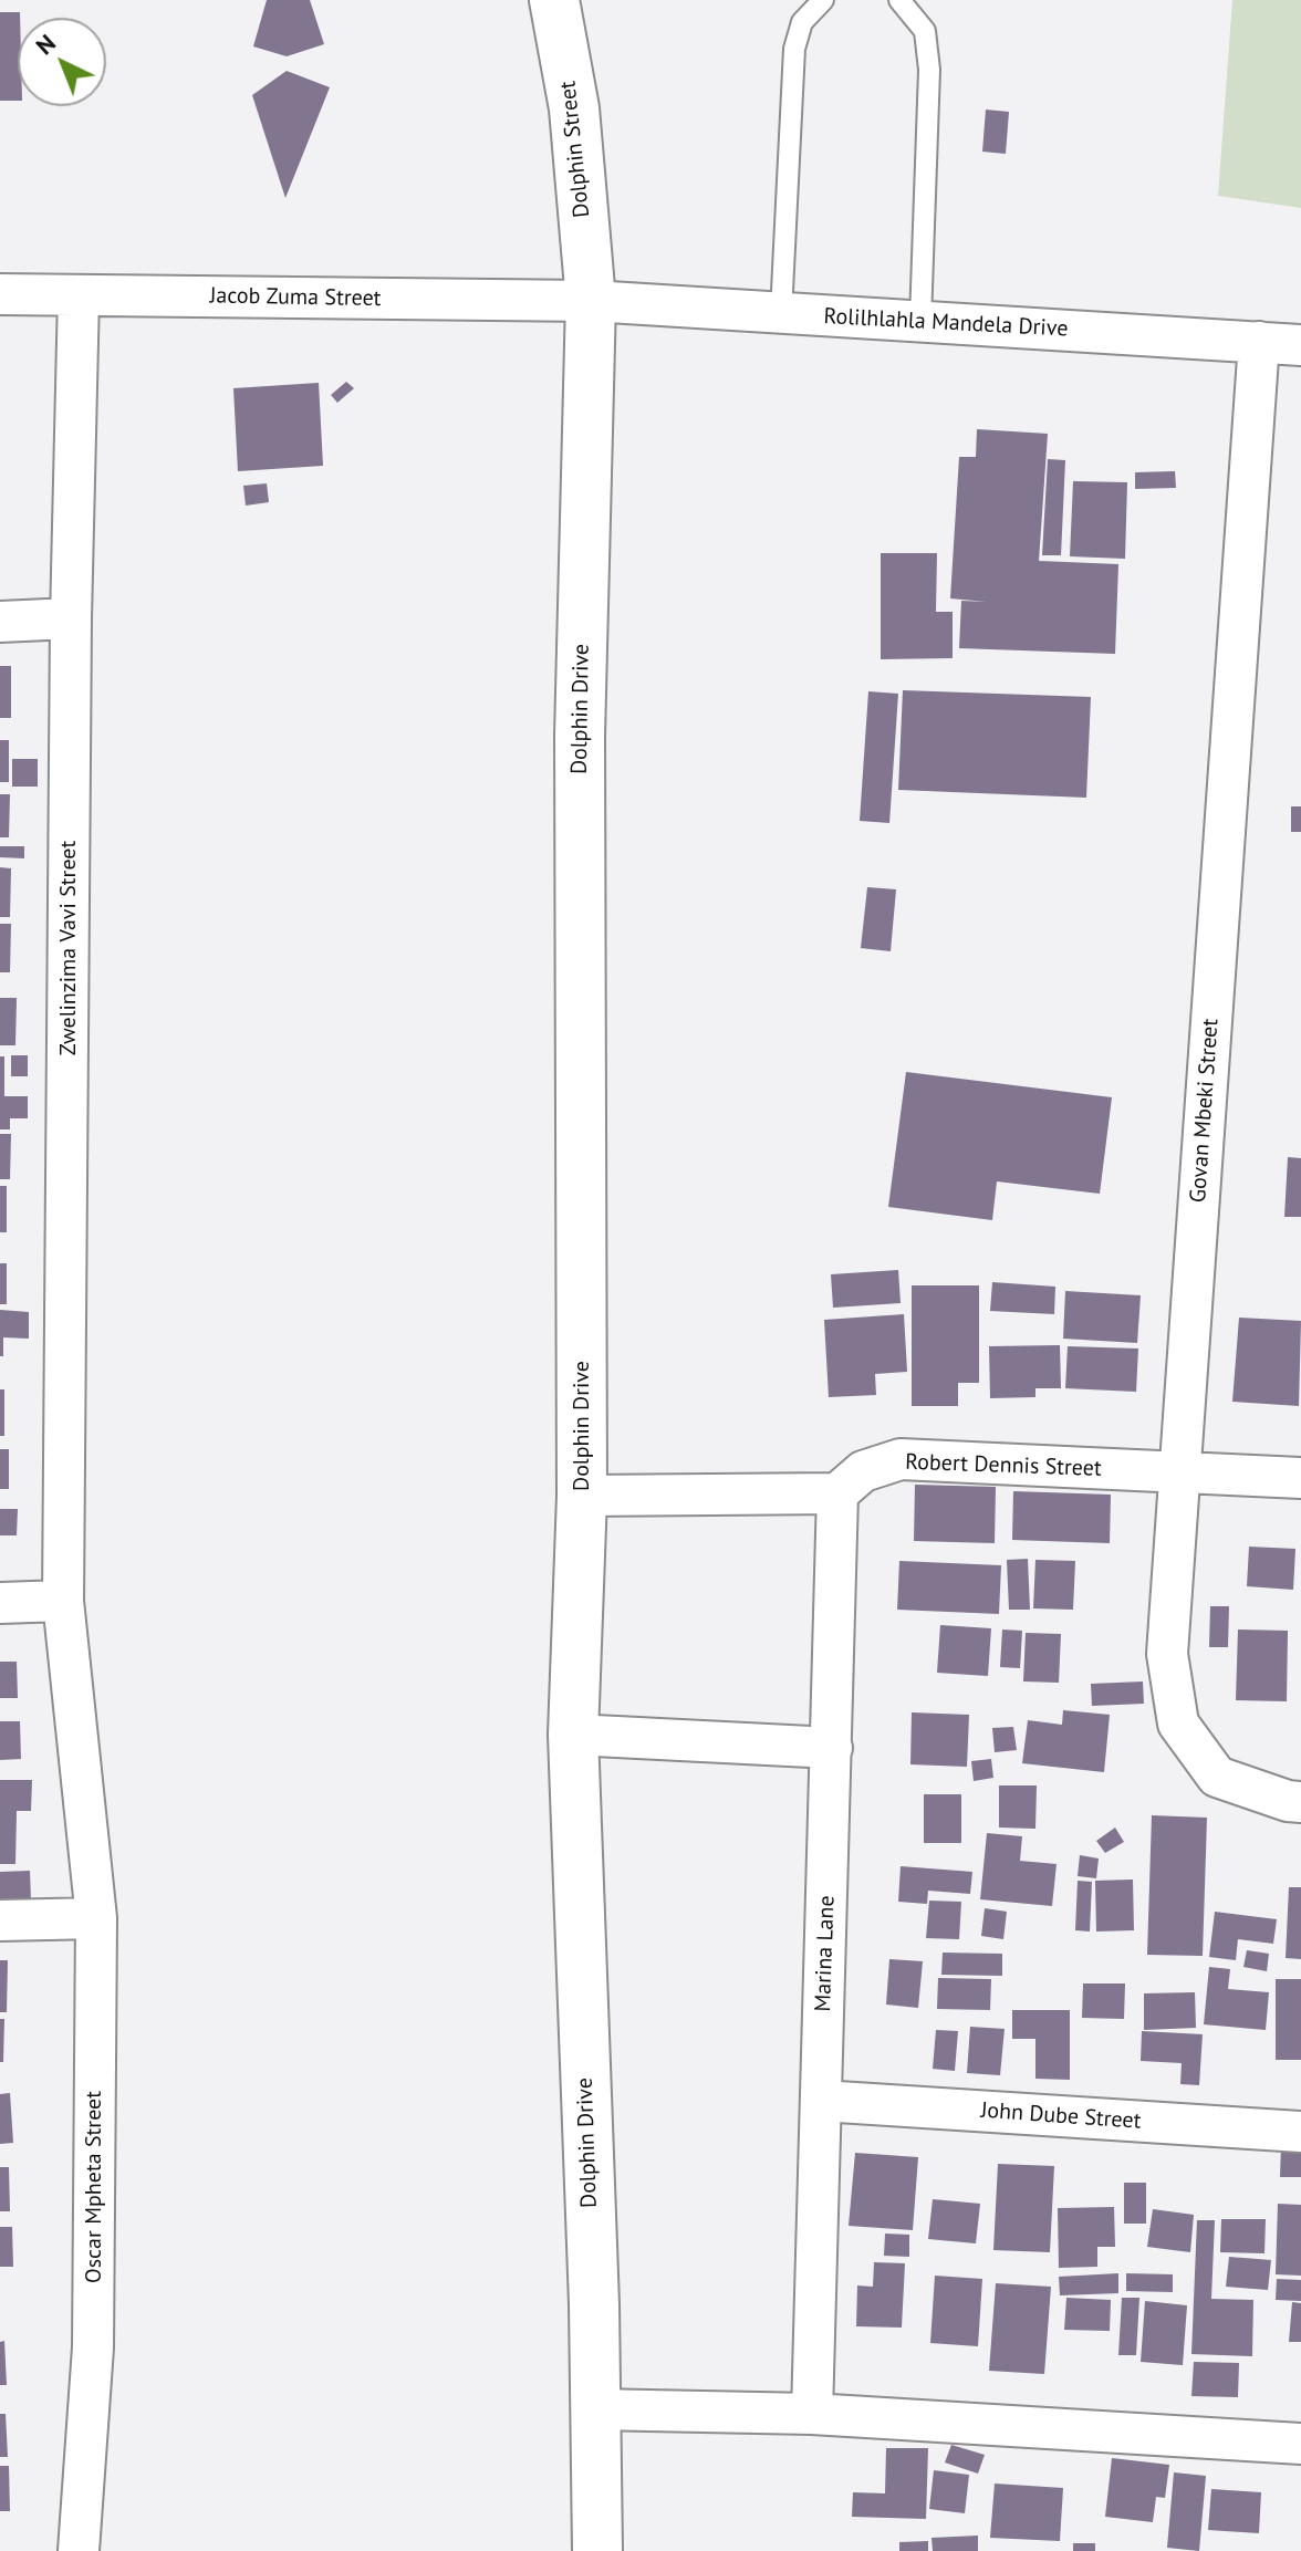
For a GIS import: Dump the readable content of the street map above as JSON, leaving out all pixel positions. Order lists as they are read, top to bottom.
{
  "streets": {
    "street": [
      "Dolphin Street",
      "Jacob Zuma Street",
      "Rolilhlahla Mandela Drive",
      "Dolphin Drive",
      "Zwelinzima Vavi Street",
      "Govan Mbeki Street",
      "Robert Dennis Street",
      "Marina Lane",
      "John Dube Street",
      "Oscar Mpheta Street"
    ]
  },
  "crossings": [
    ["Dolphin Street", "Jacob Zuma Street"],
    ["Dolphin Street", "Rolilhlahla Mandela Drive"],
    ["Dolphin Street", "Dolphin Drive"],
    ["Jacob Zuma Street", "Rolilhlahla Mandela Drive"],
    ["Jacob Zuma Street", "Dolphin Drive"],
    ["Jacob Zuma Street", "Zwelinzima Vavi Street"],
    ["Rolilhlahla Mandela Drive", "Dolphin Drive"],
    ["Rolilhlahla Mandela Drive", "Govan Mbeki Street"],
    ["Zwelinzima Vavi Street", "Oscar Mpheta Street"],
    ["Govan Mbeki Street", "Robert Dennis Street"],
    ["Robert Dennis Street", "Marina Lane"],
    ["Marina Lane", "John Dube Street"]
  ],
  "north": "top left"
}
